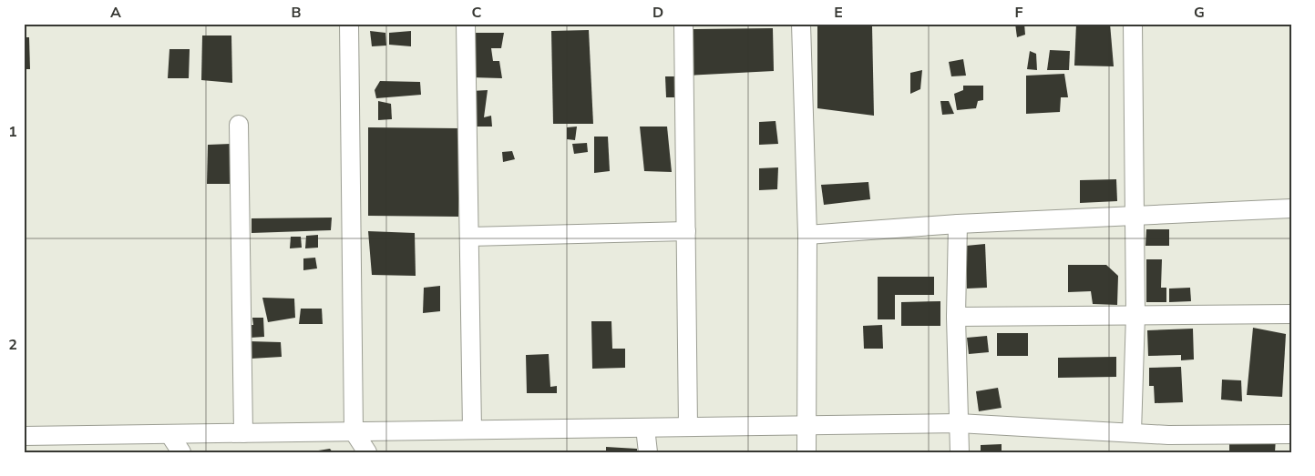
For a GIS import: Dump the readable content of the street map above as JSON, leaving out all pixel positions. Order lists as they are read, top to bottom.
{
  "grid": {
    "columns": [
      "A",
      "B",
      "C",
      "D",
      "E",
      "F",
      "G"
    ],
    "rows": ["1", "2"]
  }
}
